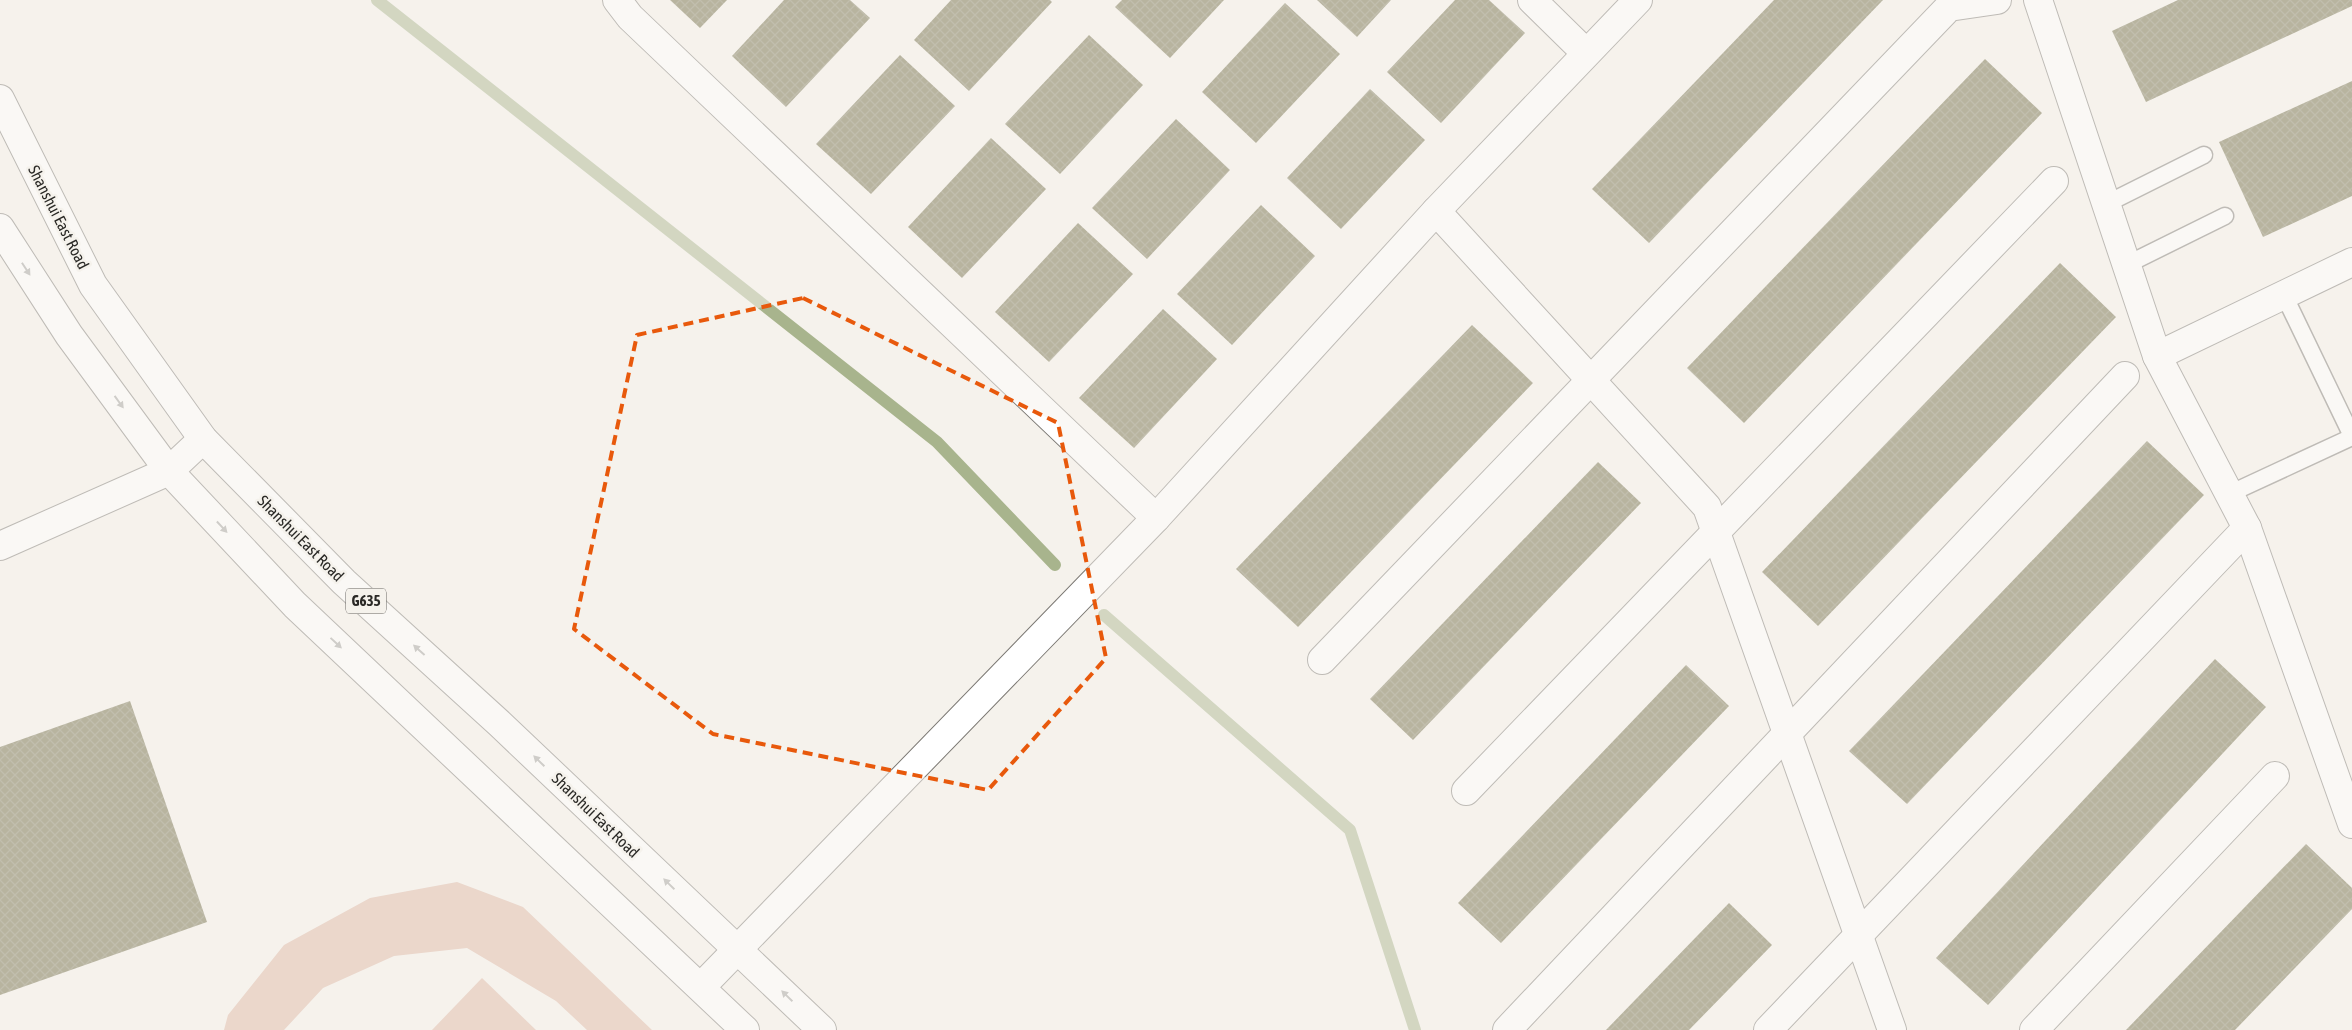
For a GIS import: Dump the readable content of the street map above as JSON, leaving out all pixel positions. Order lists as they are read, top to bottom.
{
  "streets": {
    "main road": ["Shanshui East Road", "G635"]
  }
}
